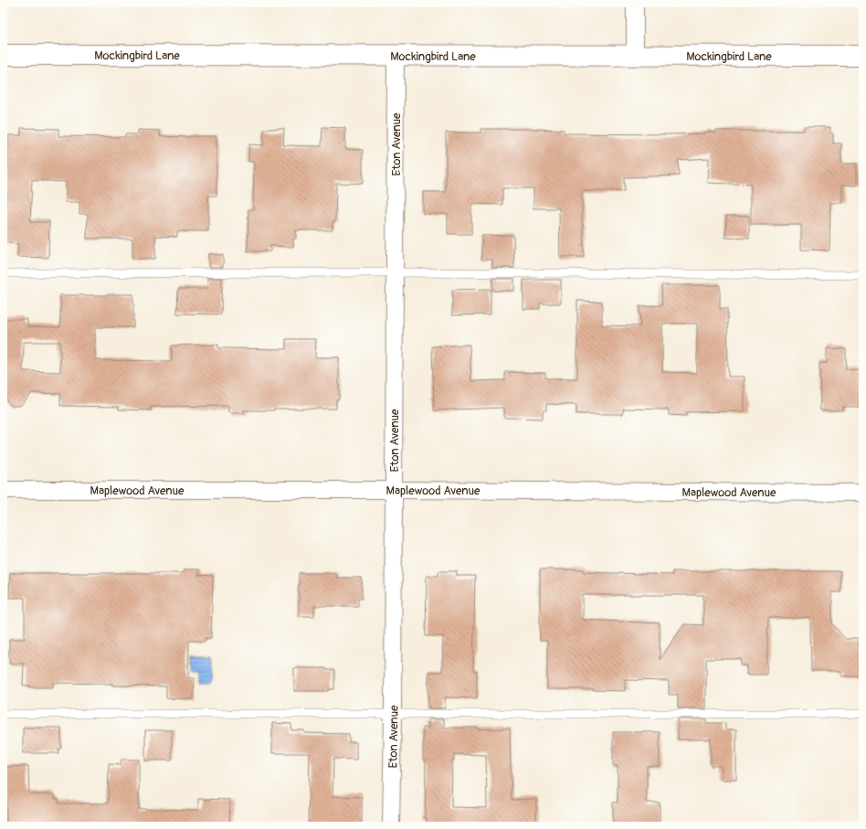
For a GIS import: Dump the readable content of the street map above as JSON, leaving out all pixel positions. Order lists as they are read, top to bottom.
{
  "streets": {
    "main road": ["Mockingbird Lane"],
    "street": ["Eton Avenue", "Maplewood Avenue"]
  },
  "crossings": [
    ["Mockingbird Lane", "Eton Avenue"],
    ["Eton Avenue", "Maplewood Avenue"]
  ]
}
